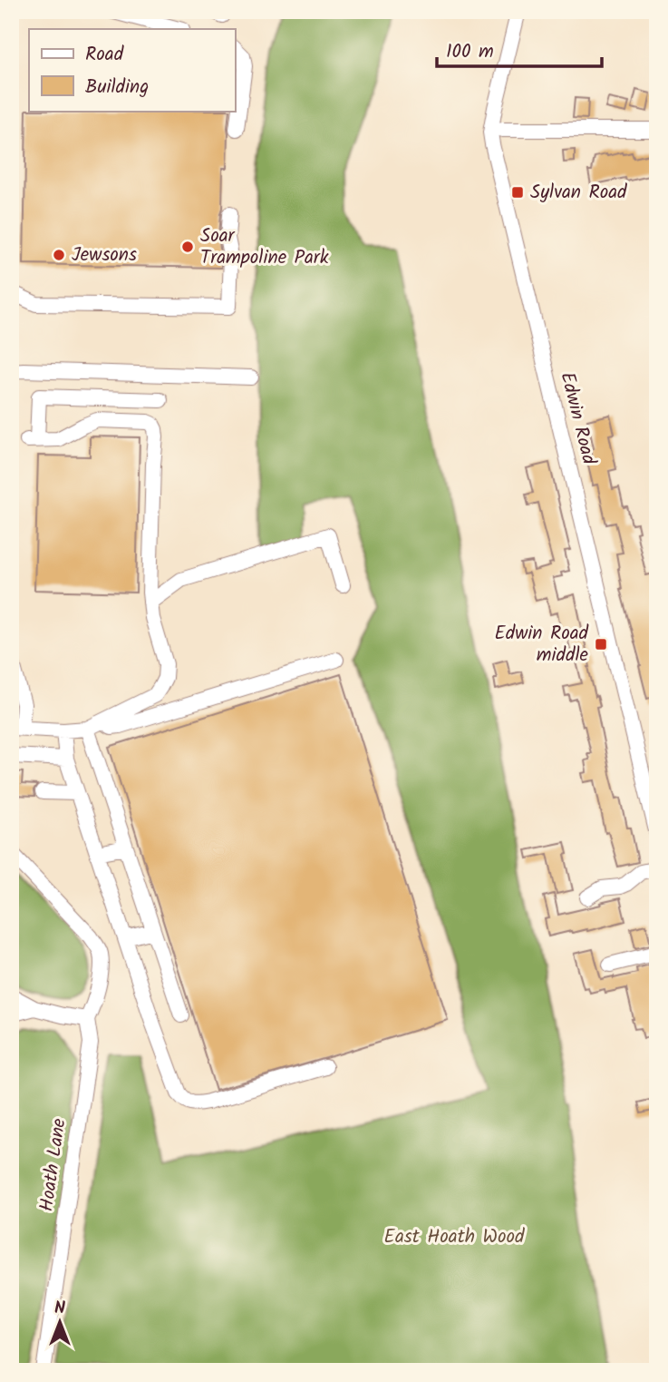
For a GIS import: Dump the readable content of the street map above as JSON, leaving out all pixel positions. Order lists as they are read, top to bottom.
{
  "streets": {
    "street": ["Edwin Road", "Hoath Lane"]
  },
  "parks": ["East Hoath Wood"],
  "places": {
    "transit": ["Sylvan Road", "Edwin Road middle"],
    "other": ["Soar Trampoline Park", "Jewsons"]
  },
  "legend": ["Road", "Building"],
  "scale_bar": "100 m",
  "north": "top"
}
